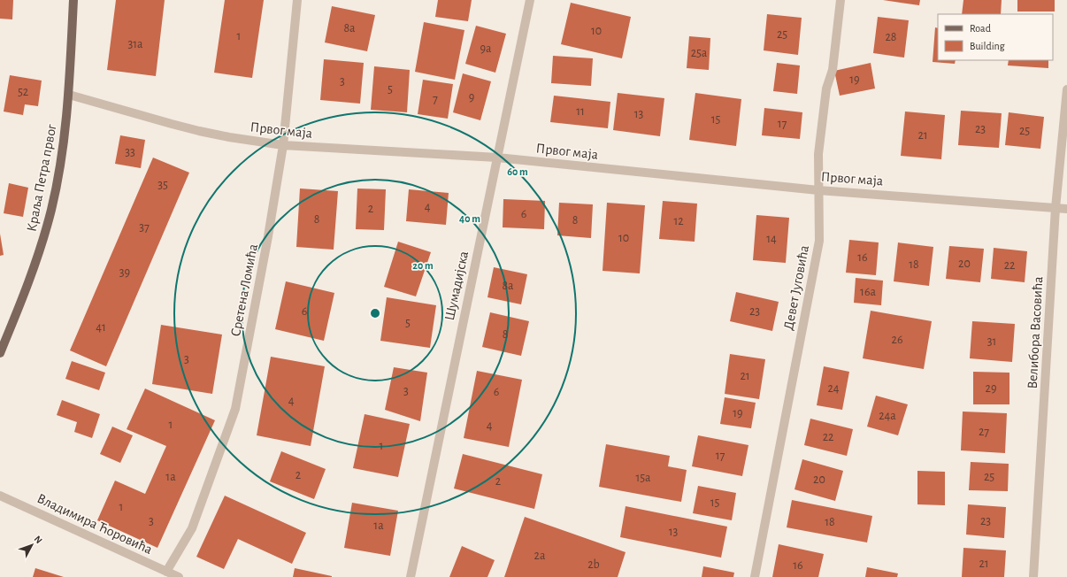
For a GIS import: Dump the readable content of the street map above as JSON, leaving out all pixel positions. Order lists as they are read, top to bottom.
{
  "streets": {
    "main road": ["Краља Петра првог"],
    "street": [
      "Првог маја",
      "Шумадијска",
      "Девет Југовића",
      "Сретена Ломића",
      "Велибора Васовића",
      "Владимира Ћоровића"
    ]
  },
  "crossings": [
    ["Првог маја", "Краља Петра првог"],
    ["Првог маја", "Шумадијска"],
    ["Првог маја", "Девет Југовића"],
    ["Првог маја", "Сретена Ломића"],
    ["Првог маја", "Велибора Васовића"],
    ["Сретена Ломића", "Владимира Ћоровића"]
  ],
  "house_numbers": [
    "8a",
    "10",
    "25",
    "1",
    "28",
    "31a",
    "9a",
    "25a",
    "19",
    "3",
    "5",
    "52",
    "9",
    "7",
    "11",
    "13",
    "15",
    "17",
    "23",
    "25",
    "21",
    "33",
    "35",
    "4",
    "2",
    "6",
    "8",
    "8",
    "12",
    "37",
    "10",
    "14",
    "16",
    "20",
    "18",
    "22",
    "39",
    "8a",
    "16a",
    "6",
    "23",
    "5",
    "41",
    "8",
    "26",
    "31",
    "3",
    "21",
    "24",
    "29",
    "3",
    "6",
    "4",
    "19",
    "24a",
    "1",
    "4",
    "27",
    "22",
    "1",
    "17",
    "2",
    "1a",
    "25",
    "15a",
    "20",
    "2",
    "15",
    "1",
    "3",
    "23",
    "18",
    "1a",
    "13",
    "2a",
    "21",
    "2b",
    "16"
  ],
  "legend": ["Road", "Building"],
  "north": "top right",
  "rings": ["60 m", "40 m", "20 m"]
}
